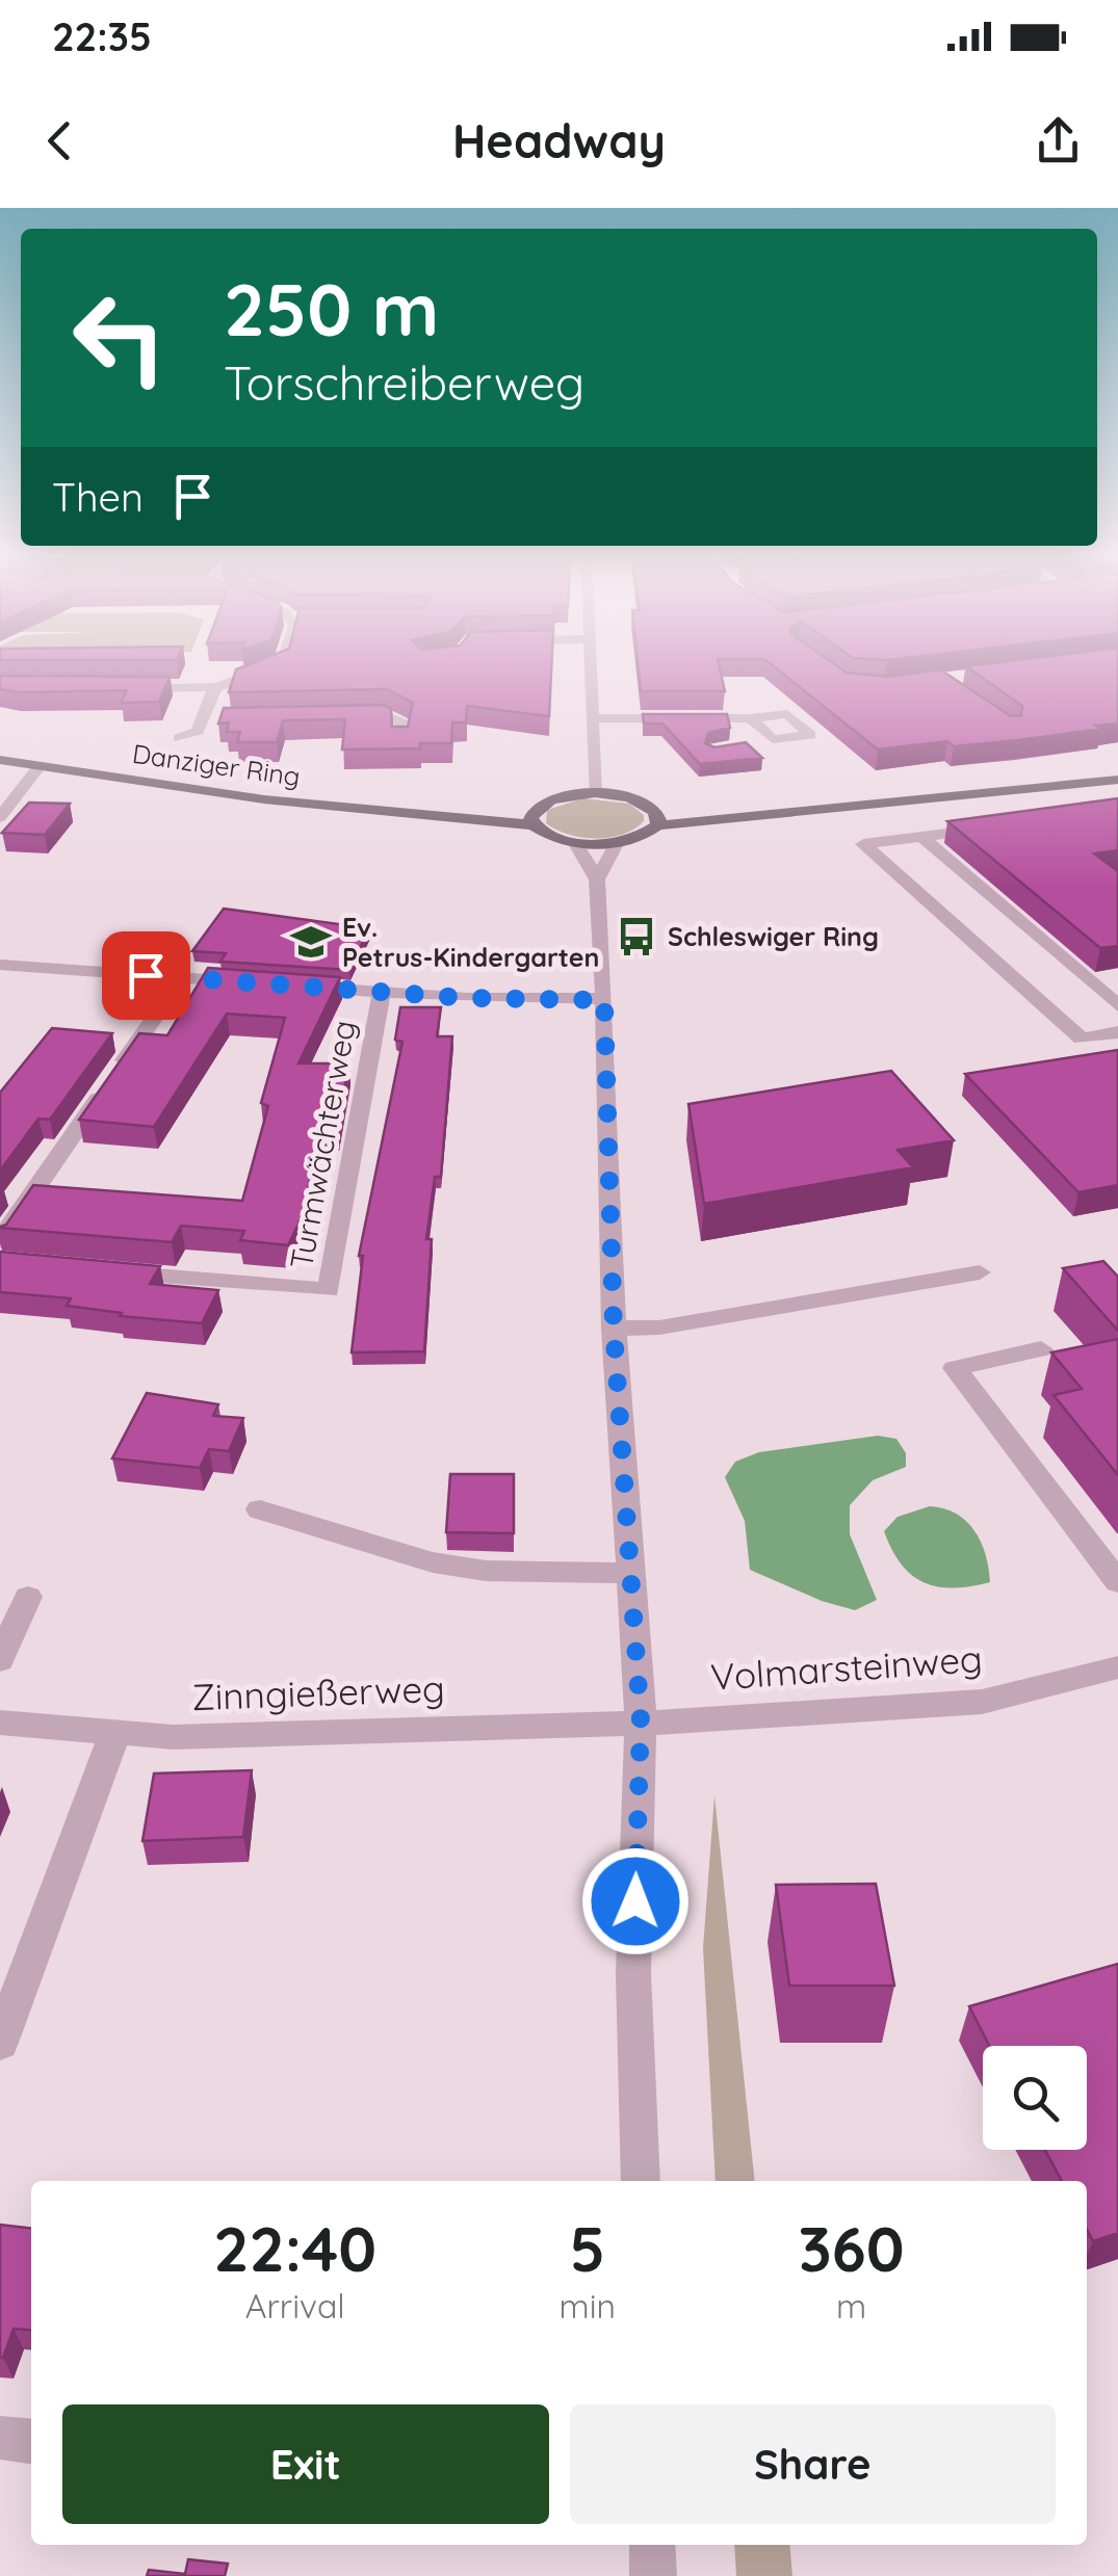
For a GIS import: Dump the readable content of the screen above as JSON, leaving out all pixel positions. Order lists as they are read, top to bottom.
{
  "streets": {
    "main road": ["Danziger Ring"],
    "street": ["Turmwächterweg", "Volmarsteinweg", "Zinngießerweg"]
  },
  "crossings": [
    ["Volmarsteinweg", "Zinngießerweg"]
  ],
  "places": {
    "bus stop": ["Schleswiger Ring"],
    "school or university": ["Ev. Petrus-Kindergarten"]
  },
  "page": {
    "status": "22:35",
    "header": "Headway",
    "turn": ["250 m", "Torschreiberweg"],
    "then": "Then",
    "eta": [
      "22:40",
      "Arrival",
      "5",
      "min",
      "360",
      "m"
    ],
    "buttons": ["Exit", "Share"]
  }
}
